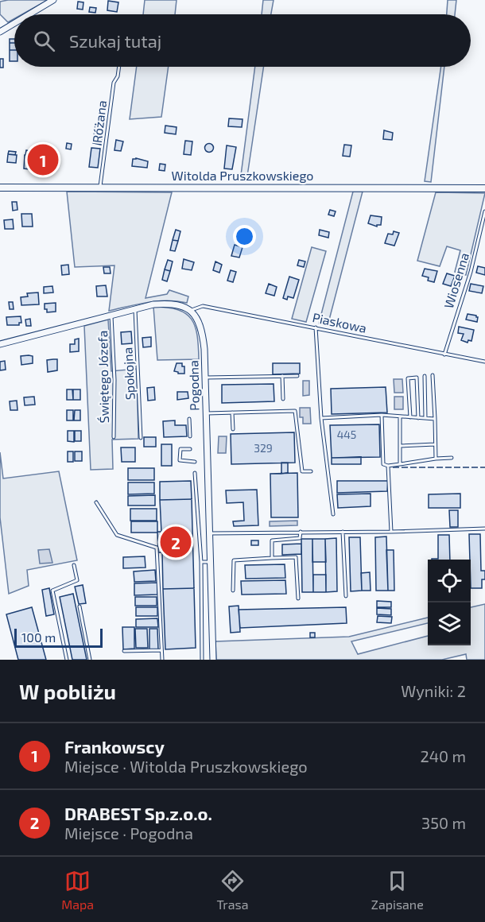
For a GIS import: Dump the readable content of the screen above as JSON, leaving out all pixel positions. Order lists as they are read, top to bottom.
{
  "streets": {
    "street": ["Witolda Pruszkowskiego", "Pogodna"],
    "lane": [
      "Różana",
      "Wiosenna",
      "Piaskowa",
      "Spokojna",
      "Świętego Józefa"
    ]
  },
  "crossings": [
    ["Różana", "Witolda Pruszkowskiego"],
    ["Wiosenna", "Piaskowa"],
    ["Piaskowa", "Pogodna"]
  ],
  "house_numbers": ["445", "329"],
  "scale_bar": "100 m",
  "page": {
    "search": "Szukaj tutaj",
    "pins": ["1", "2"],
    "scale": "100 m",
    "heading": ["W pobliżu", "Wyniki: 2"],
    "list": [
      {
        "mark": "1",
        "name": "Frankowscy",
        "note": "Miejsce · Witolda Pruszkowskiego",
        "value": "240 m"
      },
      {
        "mark": "2",
        "name": "DRABEST Sp.z.o.o.",
        "note": "Miejsce · Pogodna",
        "value": "350 m"
      }
    ],
    "nav": ["Mapa", "Trasa", "Zapisane"]
  }
}
